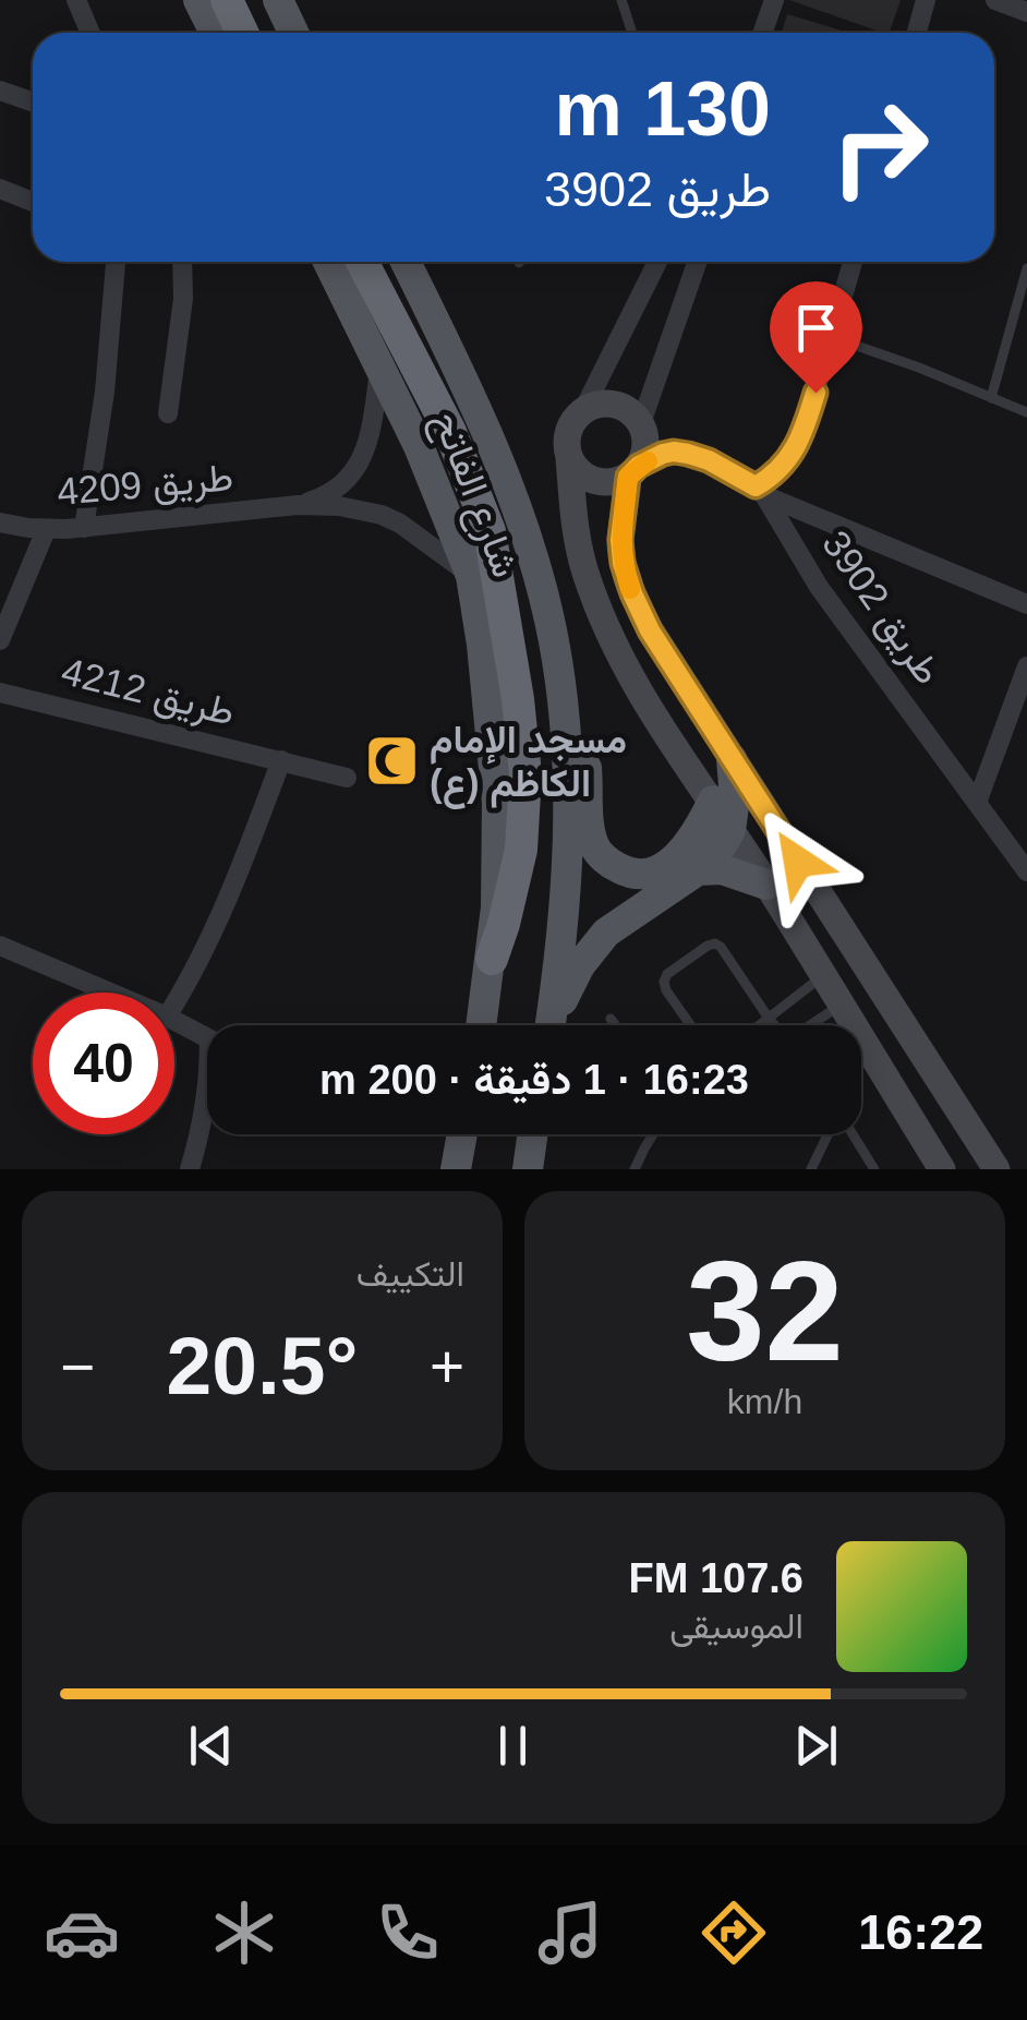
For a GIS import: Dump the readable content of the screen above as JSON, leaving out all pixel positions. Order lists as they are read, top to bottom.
{
  "streets": {
    "main road": ["شارع الفاتح"],
    "street": ["طريق 4209", "طريق 3902", "طريق 4212"]
  },
  "crossings": [
    ["طريق 4209", "شارع الفاتح"]
  ],
  "places": {
    "mosque": ["مسجد الإمام الكاظم (ع)"]
  },
  "page": {
    "turn": ["130 m", "طريق 3902"],
    "limit": "40",
    "trip": "16:23 · 1 دقيقة · 200 m",
    "tile": [
      ["32", "km/h"],
      "التكييف"
    ],
    "heat": ["−", "20.5°", "+"],
    "song": ["107.6 FM", "الموسيقى"],
    "tabs": "16:22"
  }
}
